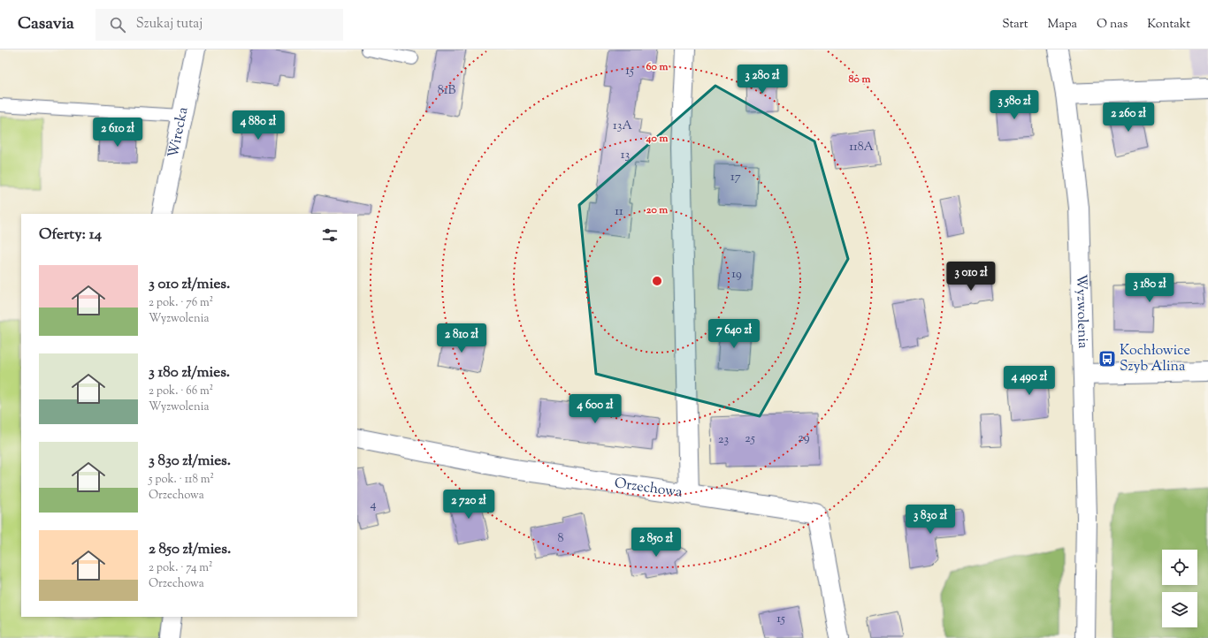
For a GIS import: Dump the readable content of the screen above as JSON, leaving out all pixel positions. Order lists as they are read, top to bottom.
{
  "streets": {
    "street": ["Wirecka", "Wyzwolenia", "Orzechowa"]
  },
  "places": {
    "bus stop": ["Kochłowice Szyb Alina"]
  },
  "house_numbers": [
    "15",
    "81B",
    "13A",
    "118A",
    "13",
    "17",
    "11",
    "19",
    "29",
    "25",
    "23",
    "4",
    "8",
    "15"
  ],
  "page": {
    "header": "Casavia",
    "search": "Szukaj tutaj",
    "nav": [
      "Start",
      "Mapa",
      "O nas",
      "Kontakt"
    ],
    "price": [
      "3 280 zł",
      "3 580 zł",
      "2 260 zł",
      "4 880 zł",
      "2 610 zł",
      "3 010 zł",
      "3 180 zł",
      "7 640 zł",
      "2 810 zł",
      "4 490 zł",
      "4 600 zł",
      "2 720 zł",
      "3 830 zł",
      "2 850 zł"
    ],
    "heading": "Oferty: 14",
    "list": [
      {
        "name": "3 010 zł/mies.",
        "note": "2 pok. · 76 m² · Wyzwolenia"
      },
      {
        "name": "3 180 zł/mies.",
        "note": "2 pok. · 66 m² · Wyzwolenia"
      },
      {
        "name": "3 830 zł/mies.",
        "note": "5 pok. · 118 m² · Orzechowa"
      },
      {
        "name": "2 850 zł/mies.",
        "note": "2 pok. · 74 m² · Orzechowa"
      }
    ]
  },
  "rings": [
    "60 m",
    "80 m",
    "40 m",
    "20 m"
  ]
}
